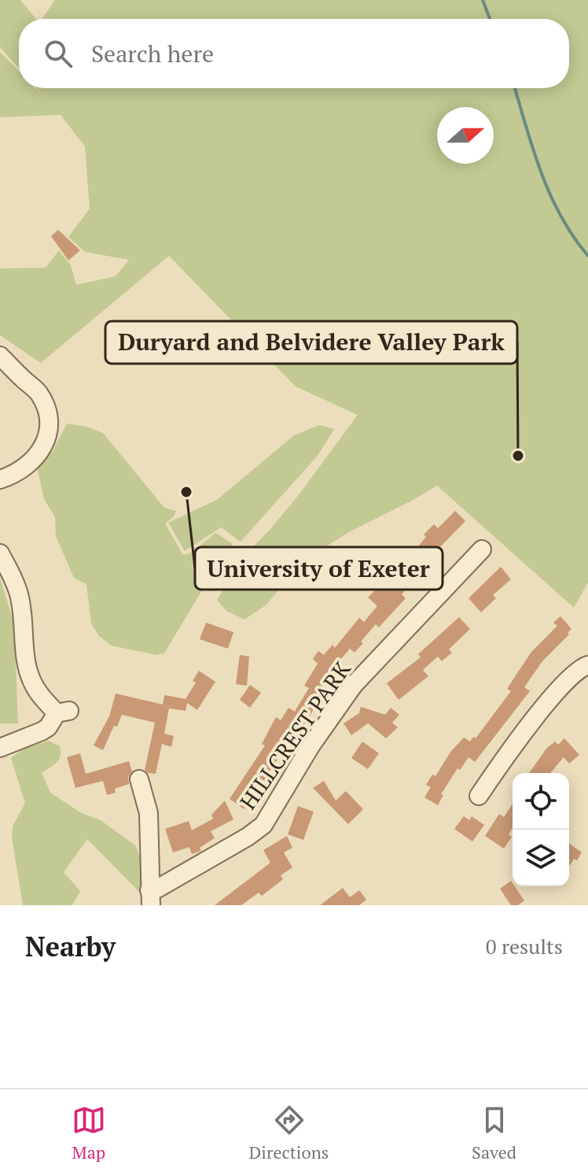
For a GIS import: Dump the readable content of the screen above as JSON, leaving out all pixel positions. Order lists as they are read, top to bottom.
{
  "streets": {
    "street": ["HILLCREST PARK"]
  },
  "places": ["Duryard and Belvidere Valley Park", "University of Exeter"],
  "north": "right",
  "page": {
    "search": "Search here",
    "heading": ["Nearby", "0 results"],
    "nav": ["Map", "Directions", "Saved"]
  }
}
